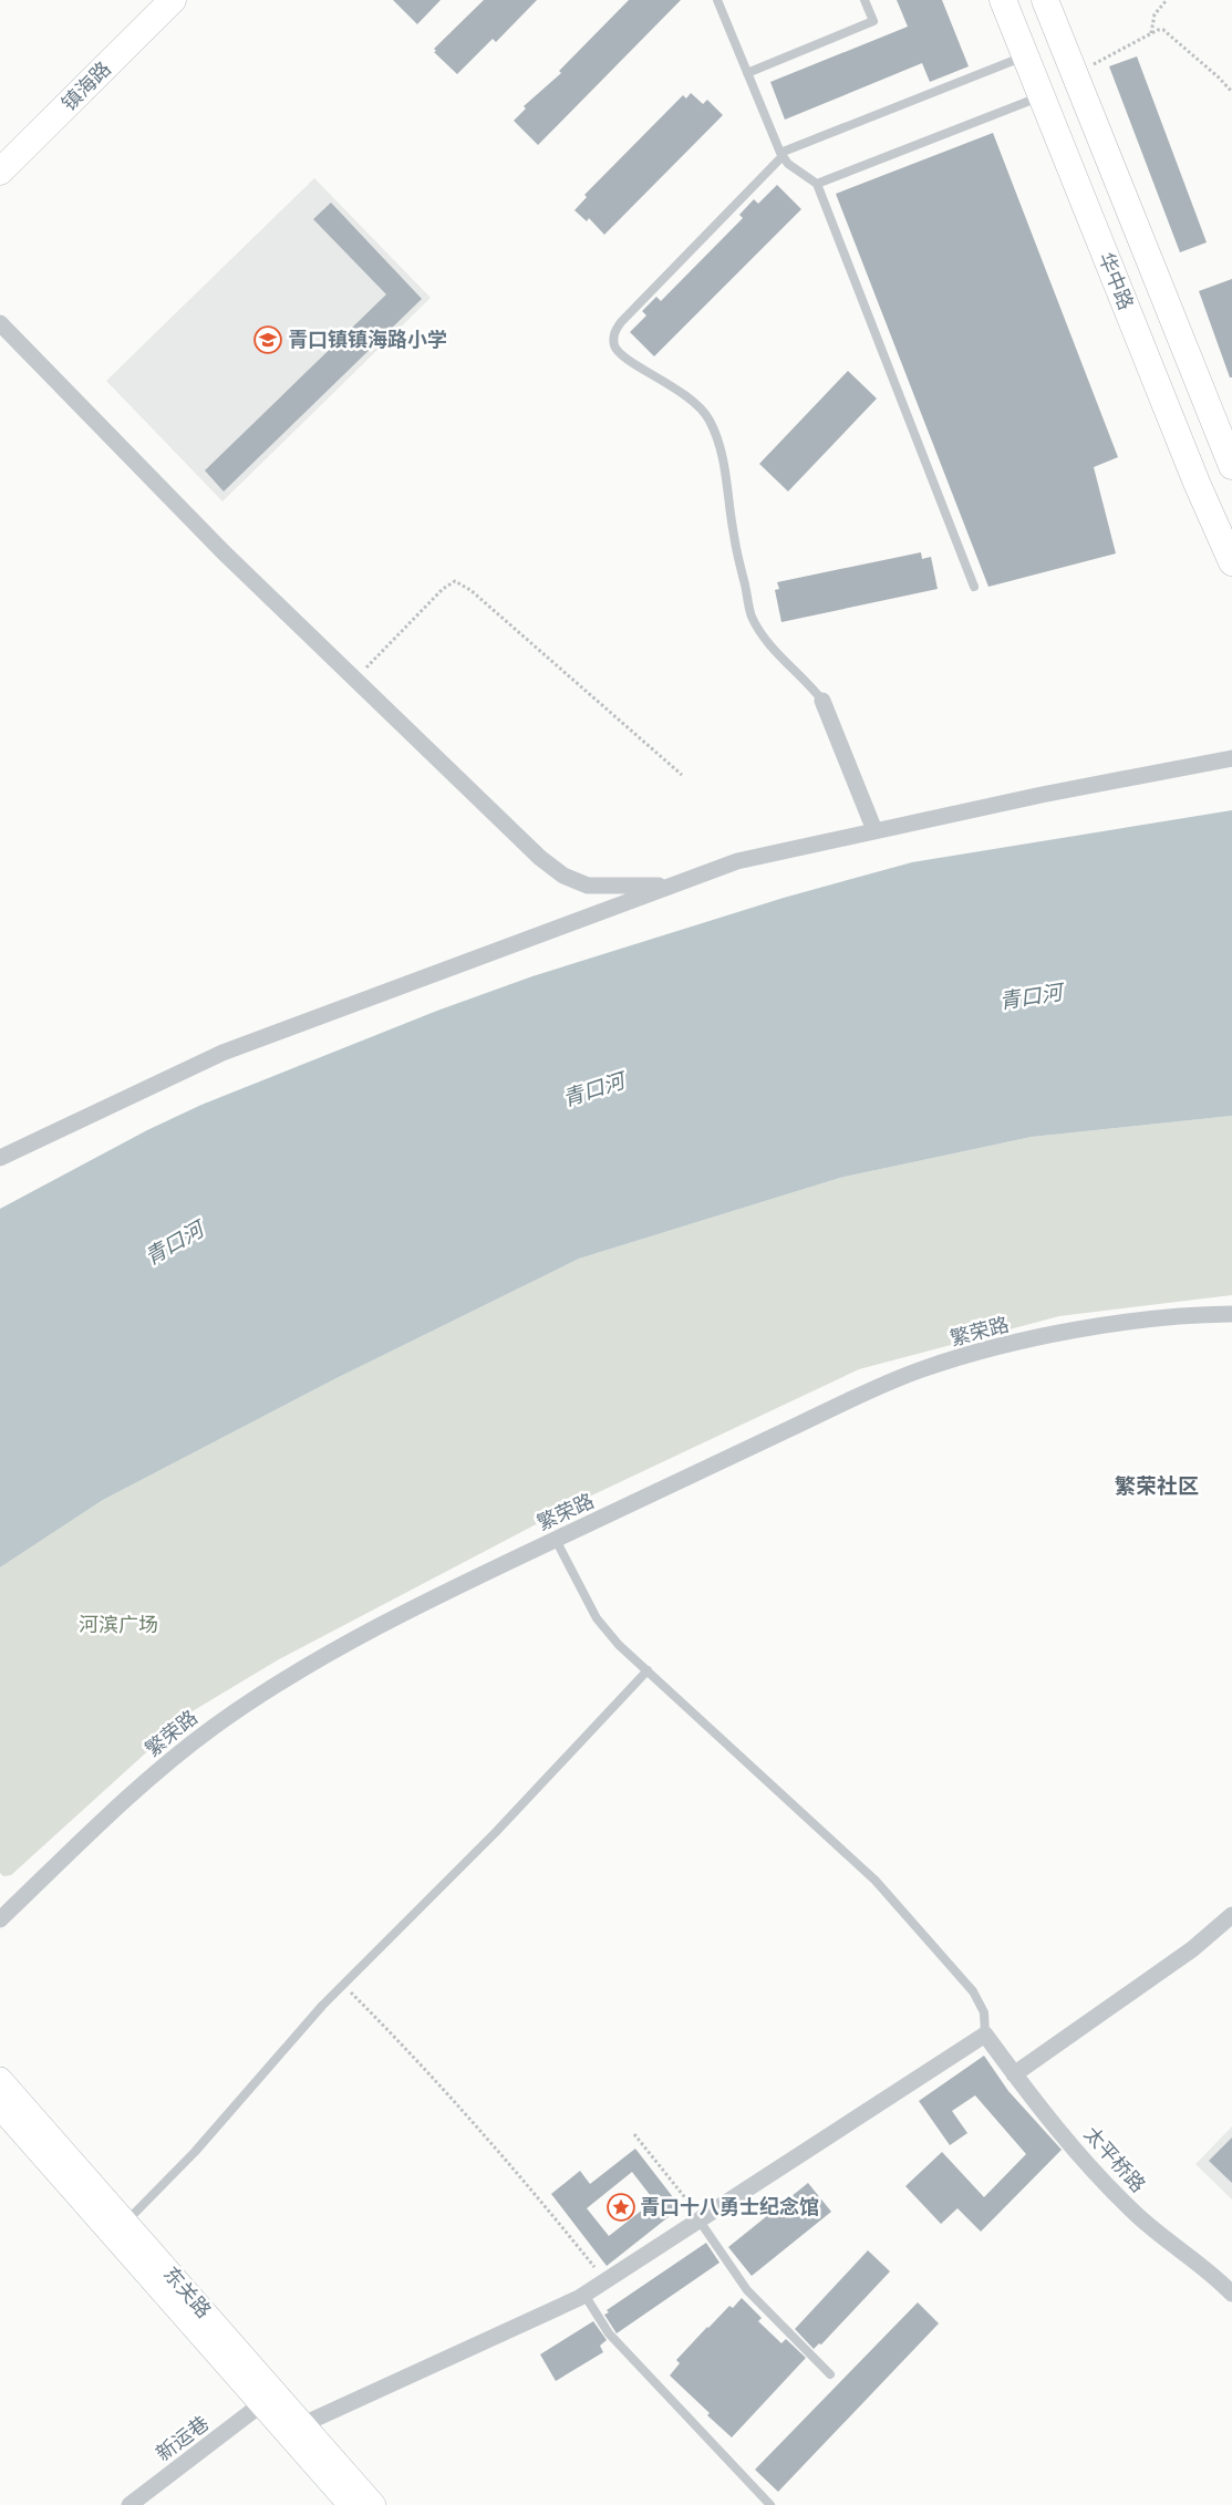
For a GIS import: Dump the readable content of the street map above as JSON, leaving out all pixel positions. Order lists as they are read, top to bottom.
{
  "streets": {
    "main road": ["镇海路", "华中路", "东关路"],
    "street": ["繁荣路", "太平桥路", "新运巷"]
  },
  "crossings": [
    ["东关路", "新运巷"]
  ],
  "districts": ["繁荣社区"],
  "water": ["青口河"],
  "parks": ["河滨广场"],
  "places": {
    "school or university": ["青口镇镇海路小学"],
    "place": ["青口十八勇士纪念馆"]
  }
}
